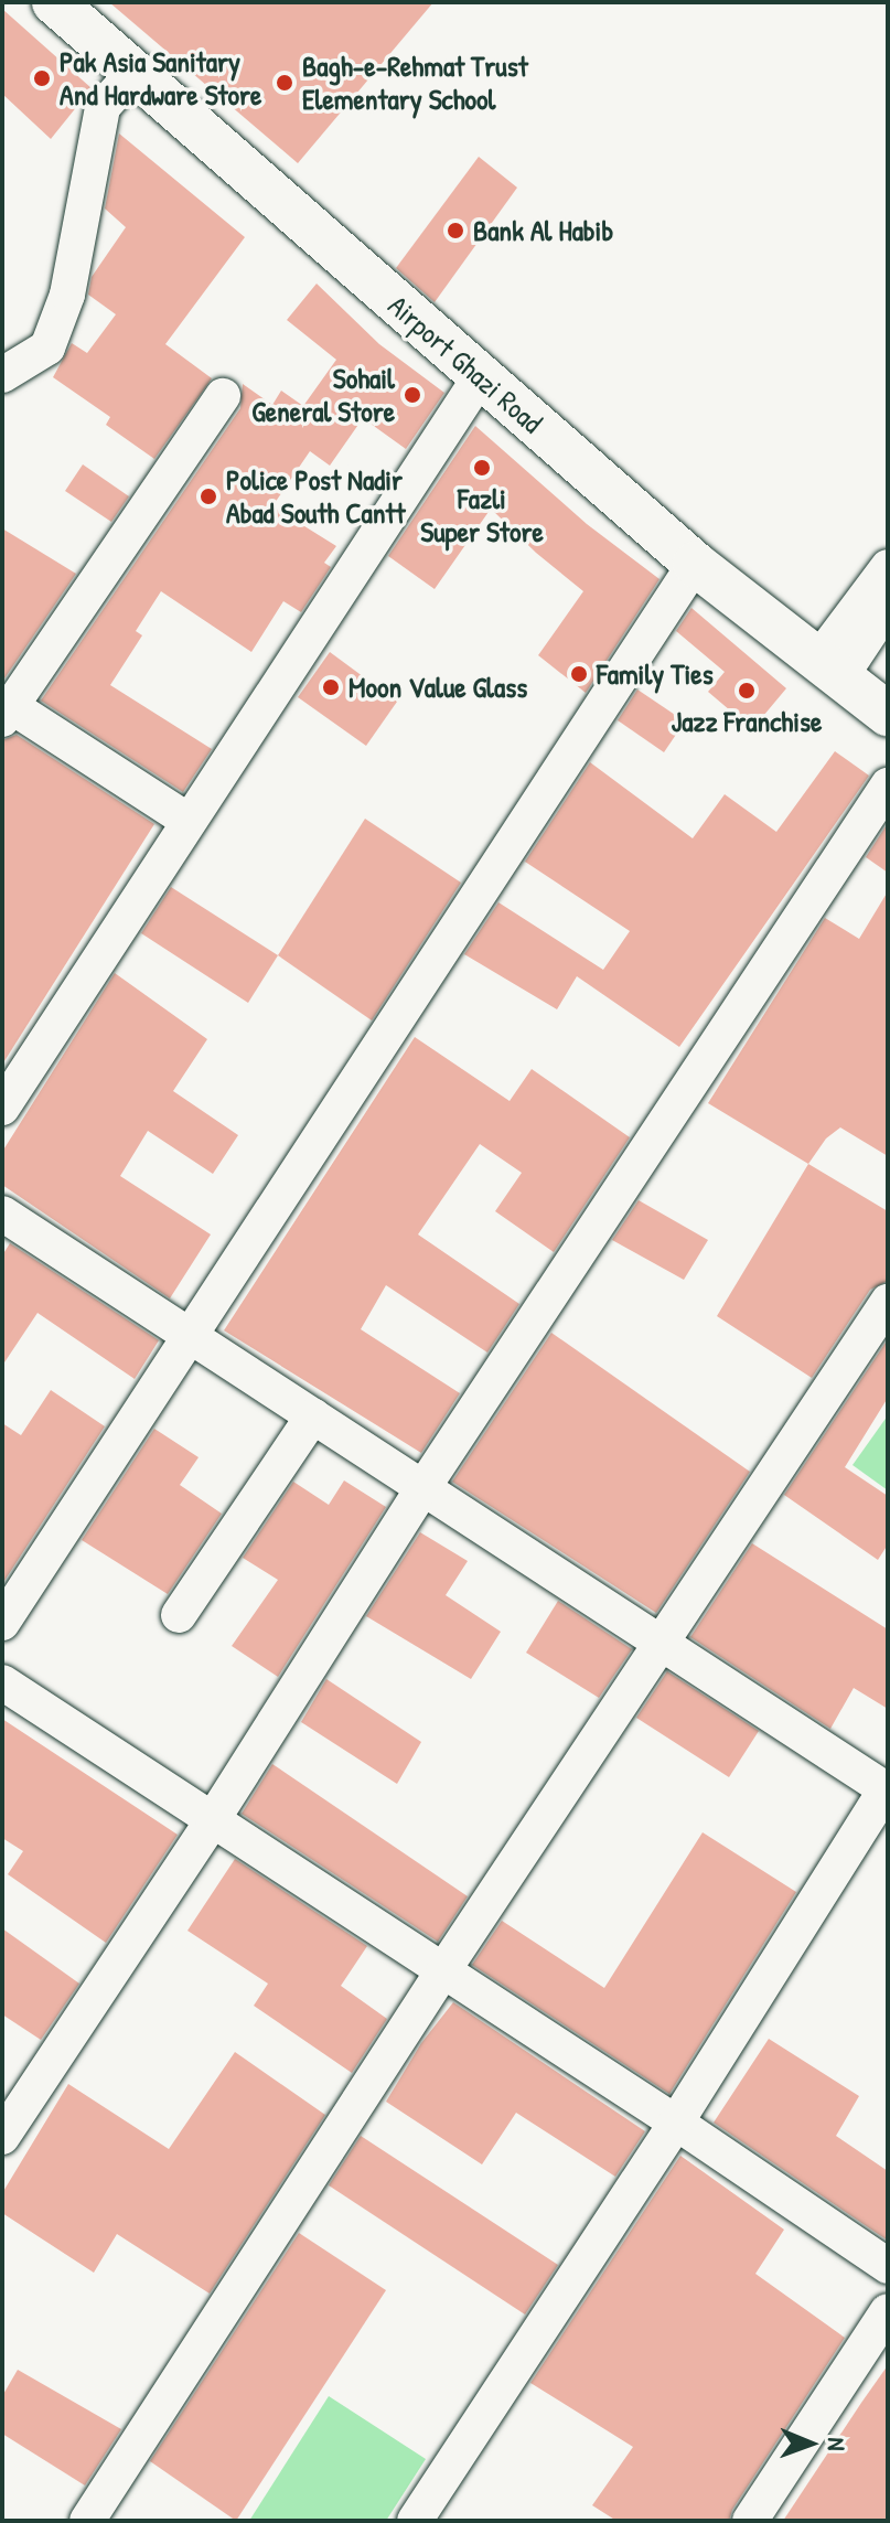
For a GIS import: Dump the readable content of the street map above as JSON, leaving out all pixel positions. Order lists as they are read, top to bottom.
{
  "streets": {
    "main road": ["Airport Ghazi Road"]
  },
  "places": [
    "Pak Asia Sanitary And Hardware Store",
    "Bagh-e-Rehmat Trust Elementary School",
    "Bank Al Habib",
    "Sohail General Store",
    "Fazli Super Store",
    "Police Post Nadir Abad South Cantt",
    "Family Ties",
    "Moon Value Glass",
    "Jazz Franchise"
  ],
  "north": "right"
}
